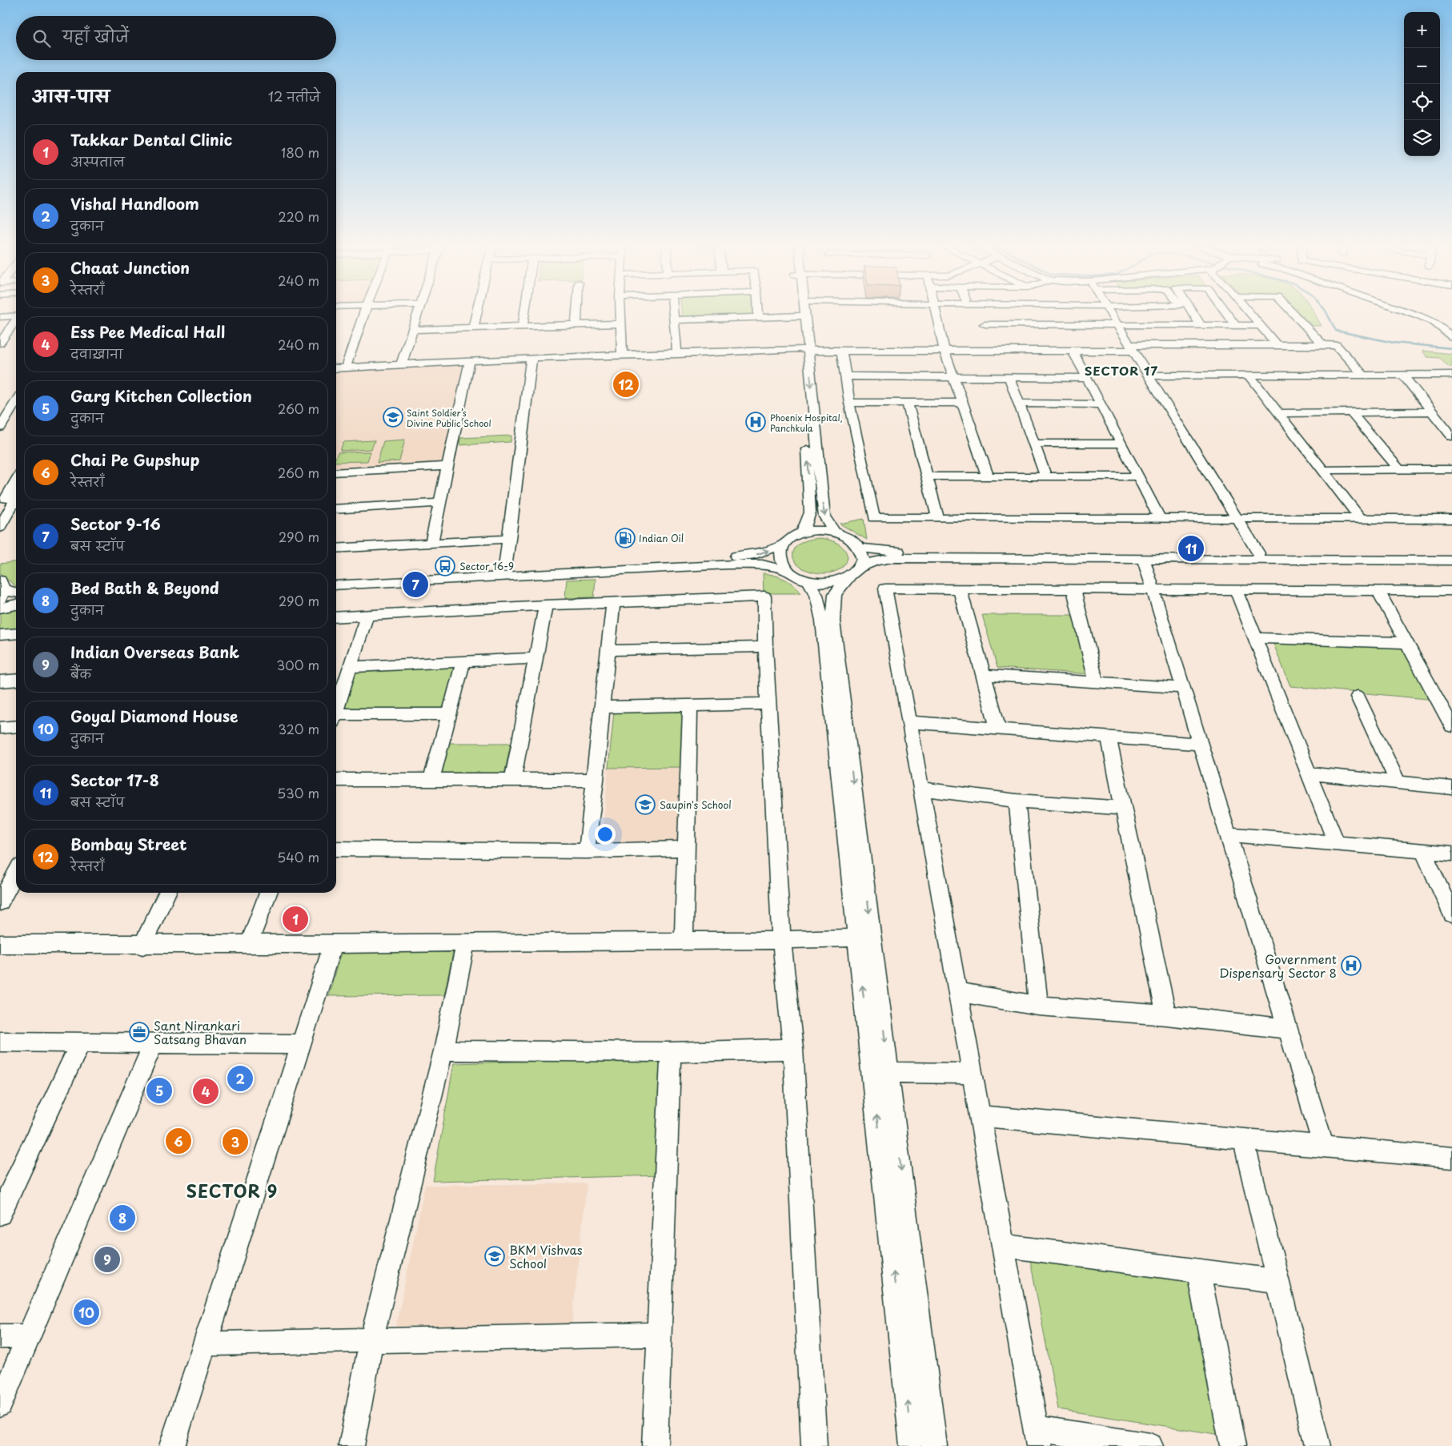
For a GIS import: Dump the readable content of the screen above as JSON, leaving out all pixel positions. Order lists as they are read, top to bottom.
{
  "districts": ["SECTOR 17", "SECTOR 9"],
  "places": {
    "school or university": ["Saint Soldier’s Divine Public School", "Saupin's School", "BKM Vishvas School"],
    "hospital": ["Phoenix Hospital, Panchkula", "Government Dispensary Sector 8"],
    "fuel station": ["Indian Oil"],
    "bus stop": ["Sector 16-9"],
    "office": ["Sant Nirankari Satsang Bhavan"]
  },
  "page": {
    "map_buttons": ["+", "−"],
    "search": "यहाँ खोजें",
    "heading": ["आस-पास", "12 नतीजे"],
    "list": [
      {
        "mark": "1",
        "name": "Takkar Dental Clinic",
        "note": "अस्पताल",
        "value": "180 m"
      },
      {
        "mark": "2",
        "name": "Vishal Handloom",
        "note": "दुकान",
        "value": "220 m"
      },
      {
        "mark": "3",
        "name": "Chaat Junction",
        "note": "रेस्तराँ",
        "value": "240 m"
      },
      {
        "mark": "4",
        "name": "Ess Pee Medical Hall",
        "note": "दवाख़ाना",
        "value": "240 m"
      },
      {
        "mark": "5",
        "name": "Garg Kitchen Collection",
        "note": "दुकान",
        "value": "260 m"
      },
      {
        "mark": "6",
        "name": "Chai Pe Gupshup",
        "note": "रेस्तराँ",
        "value": "260 m"
      },
      {
        "mark": "7",
        "name": "Sector 9-16",
        "note": "बस स्टॉप",
        "value": "290 m"
      },
      {
        "mark": "8",
        "name": "Bed Bath & Beyond",
        "note": "दुकान",
        "value": "290 m"
      },
      {
        "mark": "9",
        "name": "Indian Overseas Bank",
        "note": "बैंक",
        "value": "300 m"
      },
      {
        "mark": "10",
        "name": "Goyal Diamond House",
        "note": "दुकान",
        "value": "320 m"
      },
      {
        "mark": "11",
        "name": "Sector 17-8",
        "note": "बस स्टॉप",
        "value": "530 m"
      },
      {
        "mark": "12",
        "name": "Bombay Street",
        "note": "रेस्तराँ",
        "value": "540 m"
      }
    ],
    "pins": [
      "12",
      "11",
      "7",
      "1",
      "2",
      "5",
      "4",
      "6",
      "3",
      "8",
      "9",
      "10"
    ]
  }
}
